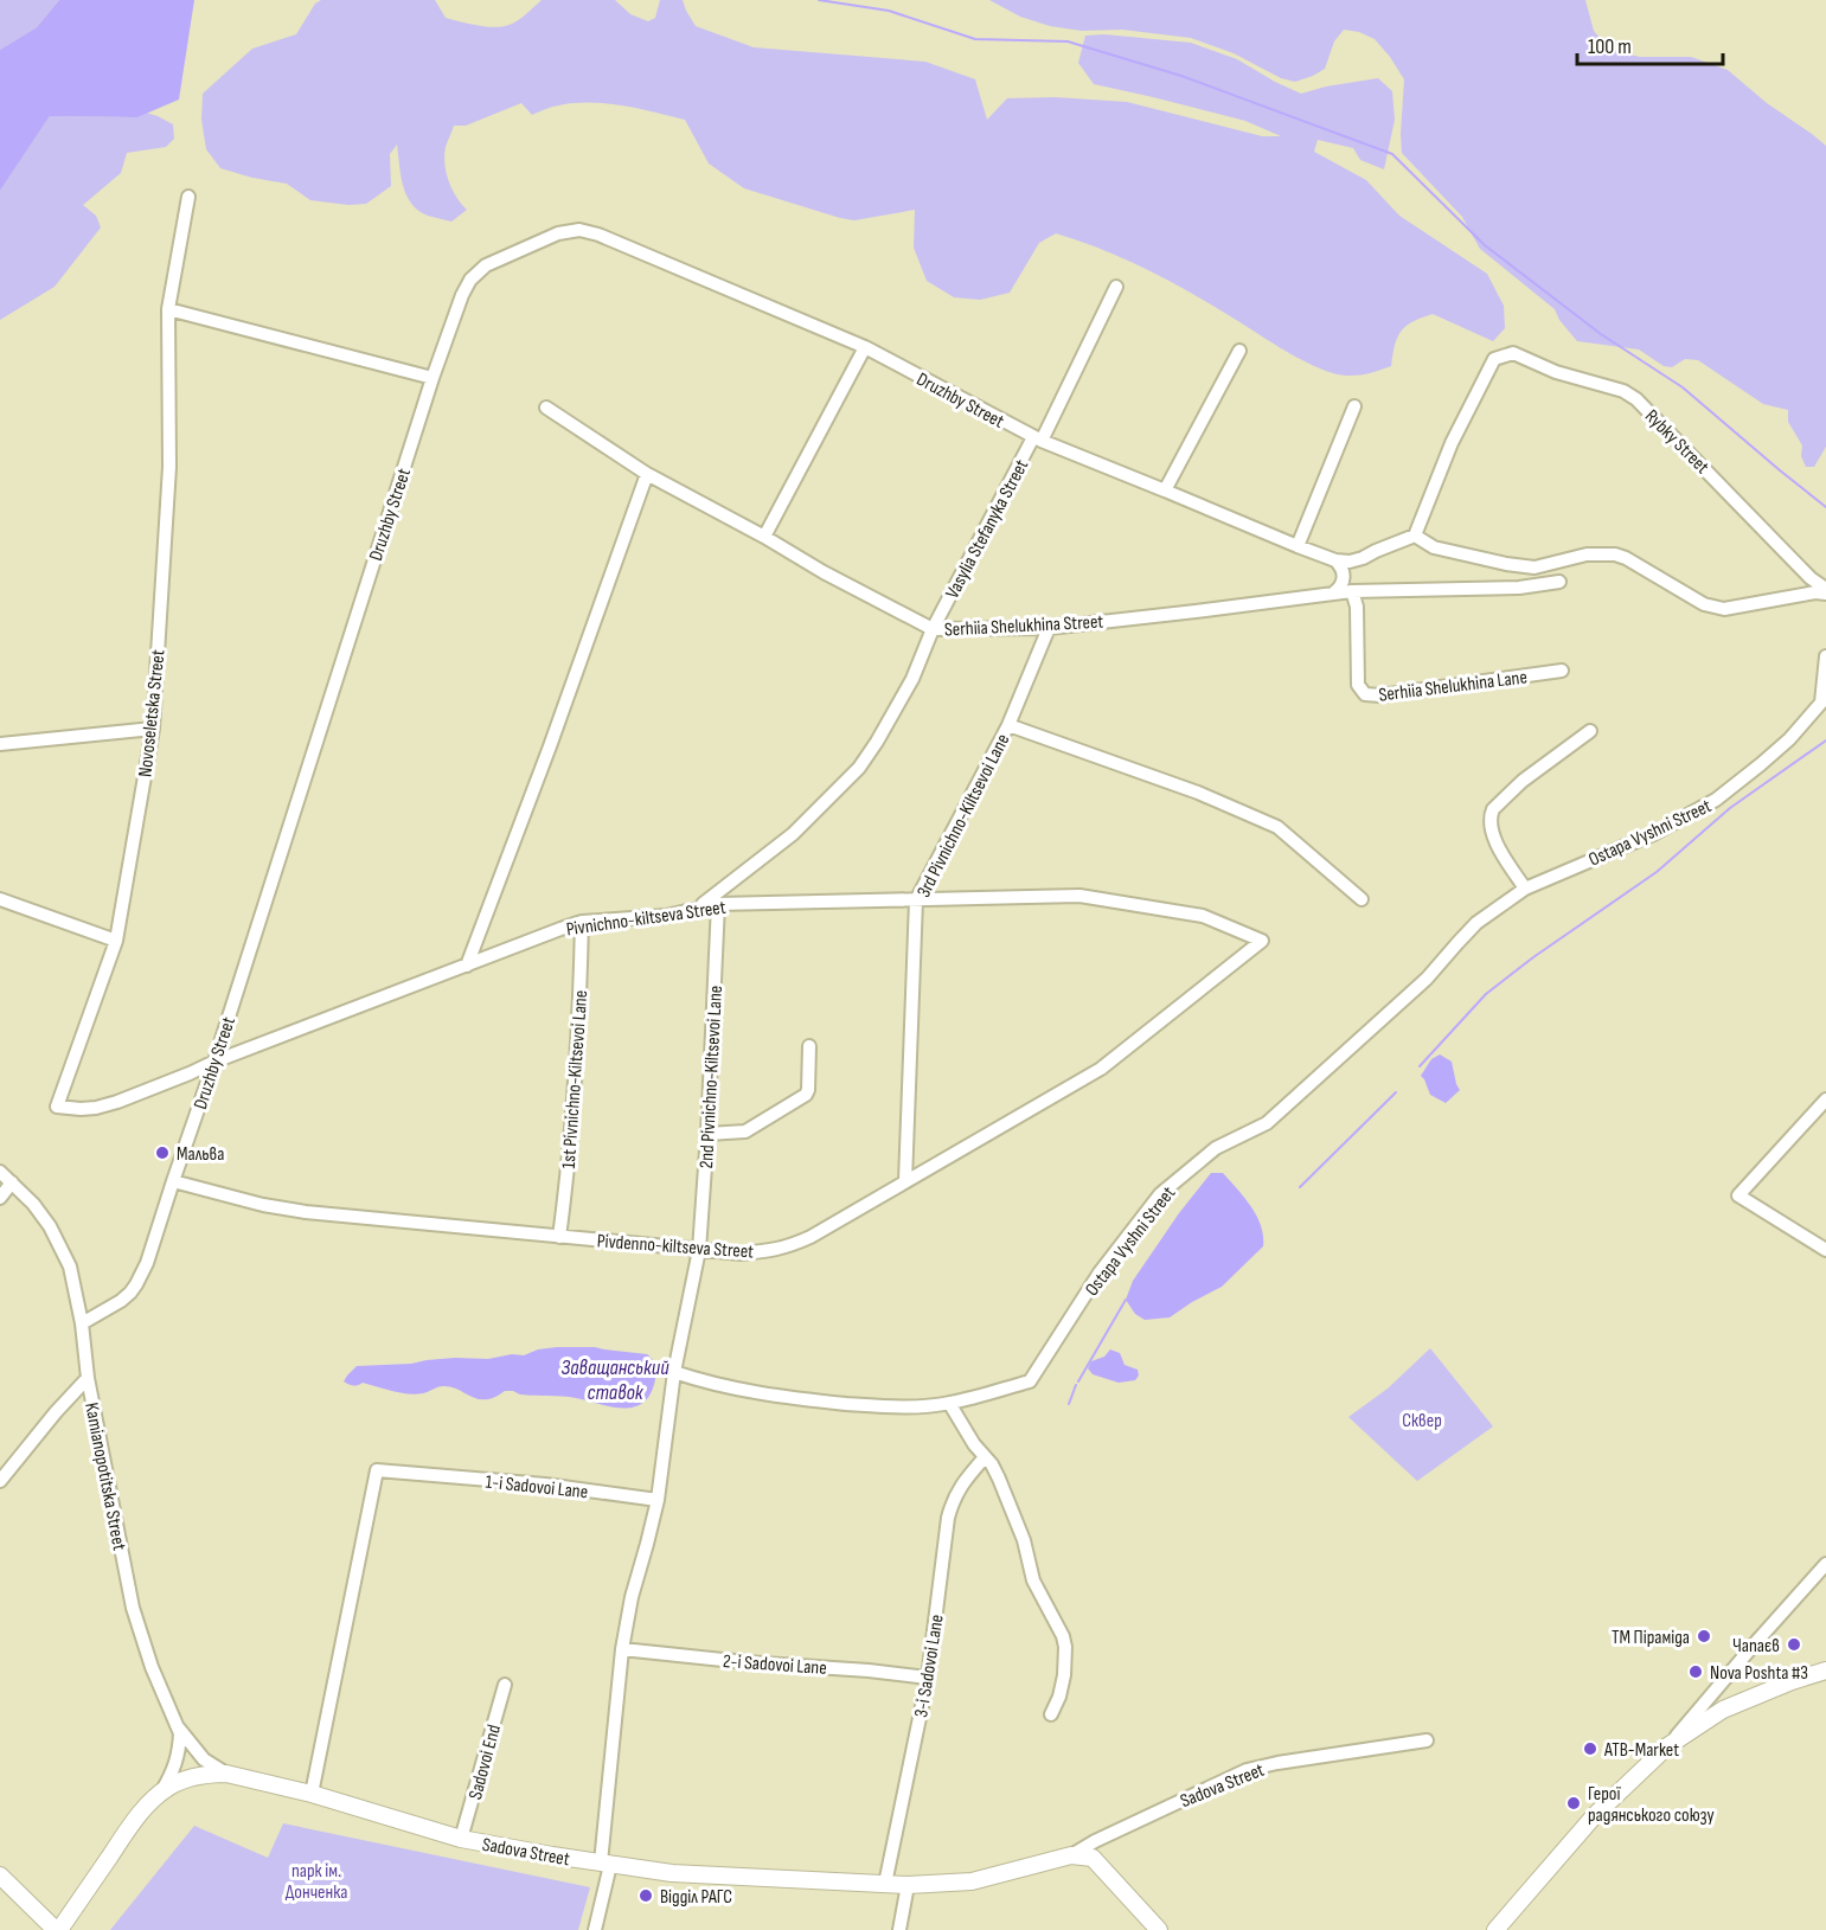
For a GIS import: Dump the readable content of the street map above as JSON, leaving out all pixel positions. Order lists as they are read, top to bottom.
{
  "streets": {
    "main road": ["Sadova Street"],
    "street": [
      "Druzhby Street",
      "Rybky Street",
      "Vasylia Stefanyka Street",
      "Serhiia Shelukhina Street",
      "Serhiia Shelukhina Lane",
      "Novoseletska Street",
      "3rd Pivnichno-Kiltsevoi Lane",
      "Ostapa Vyshni Street",
      "Pivnichno-kiltseva Street",
      "2nd Pivnichno-Kiltsevoi Lane",
      "1st Pivnichno-Kiltsevoi Lane",
      "Pivdenno-kiltseva Street",
      "Kamianopotitska Street",
      "1-i Sadovoi Lane",
      "2-i Sadovoi Lane",
      "3-i Sadovoi Lane",
      "Sadovoi End"
    ]
  },
  "crossings": [
    ["Druzhby Street", "Vasylia Stefanyka Street"],
    ["Druzhby Street", "Pivnichno-kiltseva Street"],
    ["Druzhby Street", "Pivdenno-kiltseva Street"],
    ["Druzhby Street", "Kamianopotitska Street"],
    ["Vasylia Stefanyka Street", "Serhiia Shelukhina Street"],
    ["Vasylia Stefanyka Street", "Pivnichno-kiltseva Street"],
    ["Serhiia Shelukhina Street", "Serhiia Shelukhina Lane"],
    ["Serhiia Shelukhina Street", "3rd Pivnichno-Kiltsevoi Lane"],
    ["Novoseletska Street", "Pivnichno-kiltseva Street"],
    ["3rd Pivnichno-Kiltsevoi Lane", "Pivnichno-kiltseva Street"],
    ["3rd Pivnichno-Kiltsevoi Lane", "Pivdenno-kiltseva Street"],
    ["Ostapa Vyshni Street", "2nd Pivnichno-Kiltsevoi Lane"],
    ["Pivnichno-kiltseva Street", "2nd Pivnichno-Kiltsevoi Lane"],
    ["Pivnichno-kiltseva Street", "1st Pivnichno-Kiltsevoi Lane"],
    ["Pivnichno-kiltseva Street", "Pivdenno-kiltseva Street"],
    ["2nd Pivnichno-Kiltsevoi Lane", "Pivdenno-kiltseva Street"],
    ["2nd Pivnichno-Kiltsevoi Lane", "1-i Sadovoi Lane"],
    ["1st Pivnichno-Kiltsevoi Lane", "Pivdenno-kiltseva Street"],
    ["Kamianopotitska Street", "Sadova Street"],
    ["1-i Sadovoi Lane", "Sadova Street"],
    ["2-i Sadovoi Lane", "3-i Sadovoi Lane"],
    ["3-i Sadovoi Lane", "Sadova Street"],
    ["Sadovoi End", "Sadova Street"]
  ],
  "water": ["Заващанський ставок"],
  "parks": ["Сквер", "парк ім. Донченка"],
  "places": [
    "Мальва",
    "ТМ Піраміда",
    "Чапаєв",
    "Nova Poshta #3",
    "ATB-Market",
    "Герої радянського союзу",
    "Відділ РАГС"
  ],
  "scale_bar": "100 m"
}
